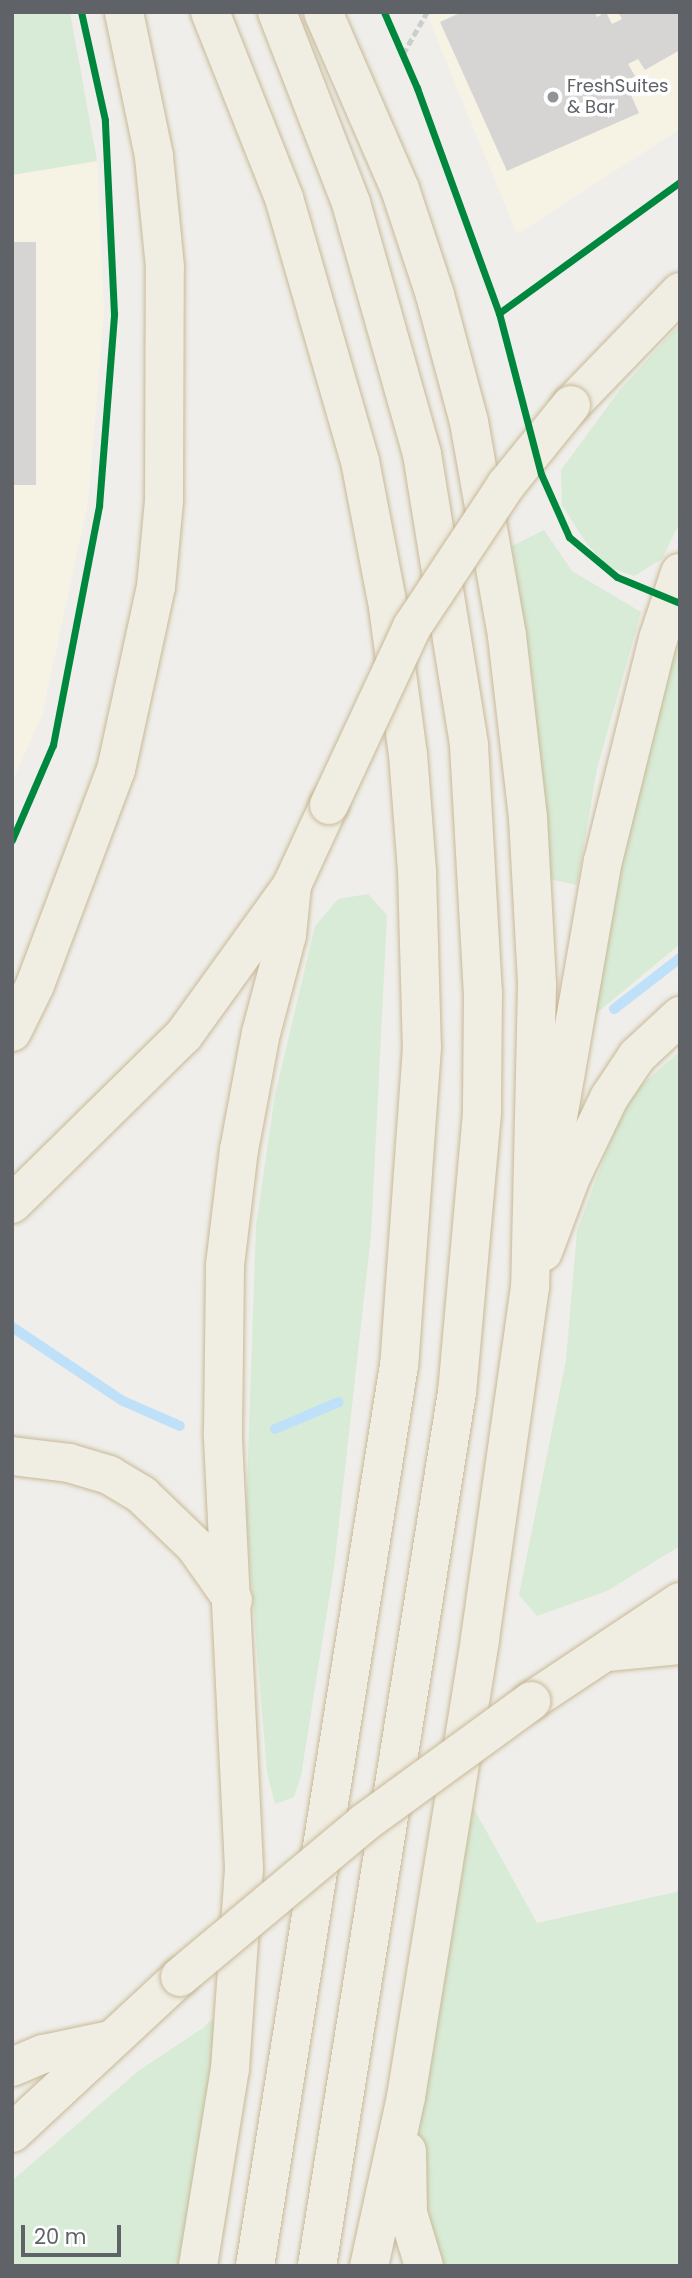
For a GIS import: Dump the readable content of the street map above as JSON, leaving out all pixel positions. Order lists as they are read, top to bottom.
{
  "places": ["FreshSuites & Bar"],
  "scale_bar": "20 m"
}
